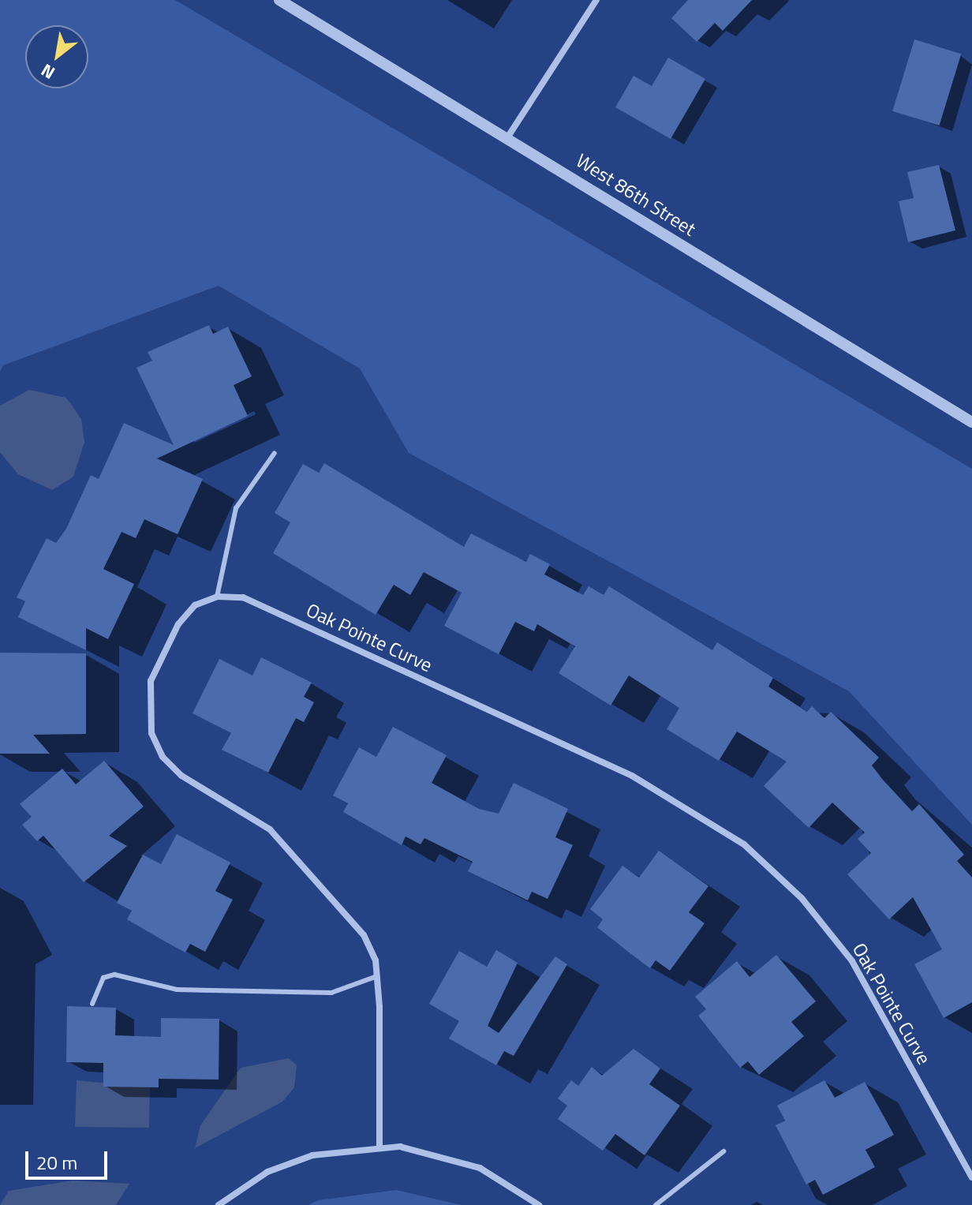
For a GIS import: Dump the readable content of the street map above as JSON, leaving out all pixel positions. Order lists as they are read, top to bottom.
{
  "streets": {
    "street": ["West 86th Street", "Oak Pointe Curve"]
  },
  "scale_bar": "20 m",
  "north": "bottom left"
}
